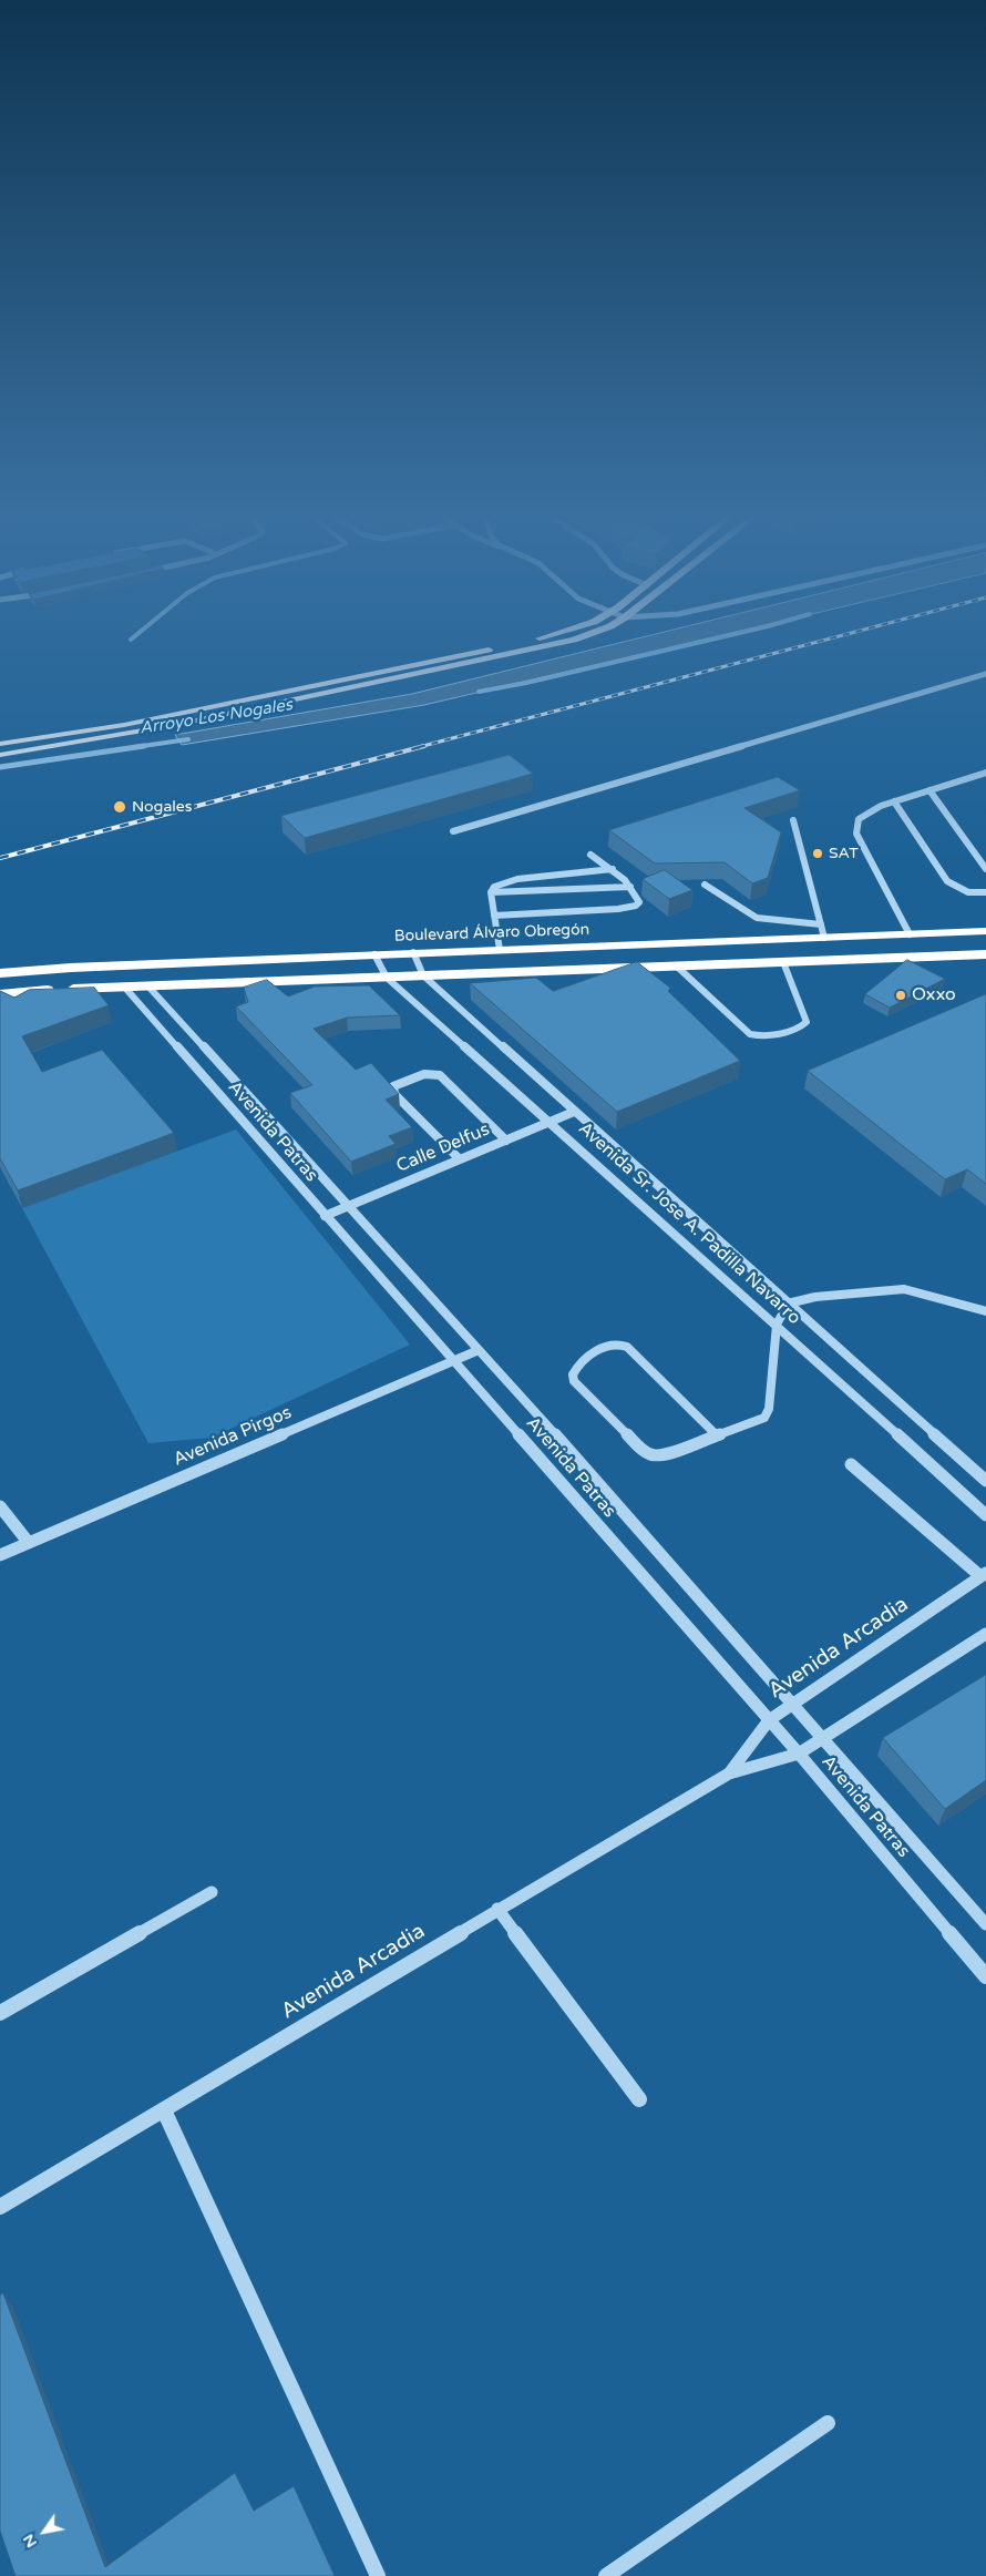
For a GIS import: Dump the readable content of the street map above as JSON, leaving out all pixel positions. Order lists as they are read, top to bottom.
{
  "streets": {
    "highway": ["Boulevard Álvaro Obregón"],
    "street": [
      "Avenida Patras",
      "Calle Delfus",
      "Avenida Sr. Jose A. Padilla Navarro",
      "Avenida Pirgos",
      "Avenida Arcadia"
    ]
  },
  "crossings": [
    ["Boulevard Álvaro Obregón", "Avenida Sr. Jose A. Padilla Navarro"],
    ["Avenida Patras", "Calle Delfus"],
    ["Avenida Patras", "Avenida Pirgos"],
    ["Avenida Patras", "Avenida Arcadia"],
    ["Calle Delfus", "Avenida Sr. Jose A. Padilla Navarro"]
  ],
  "water": ["Arroyo Los Nogales"],
  "places": ["Nogales", "SAT", "Oxxo"],
  "north": "bottom left"
}
